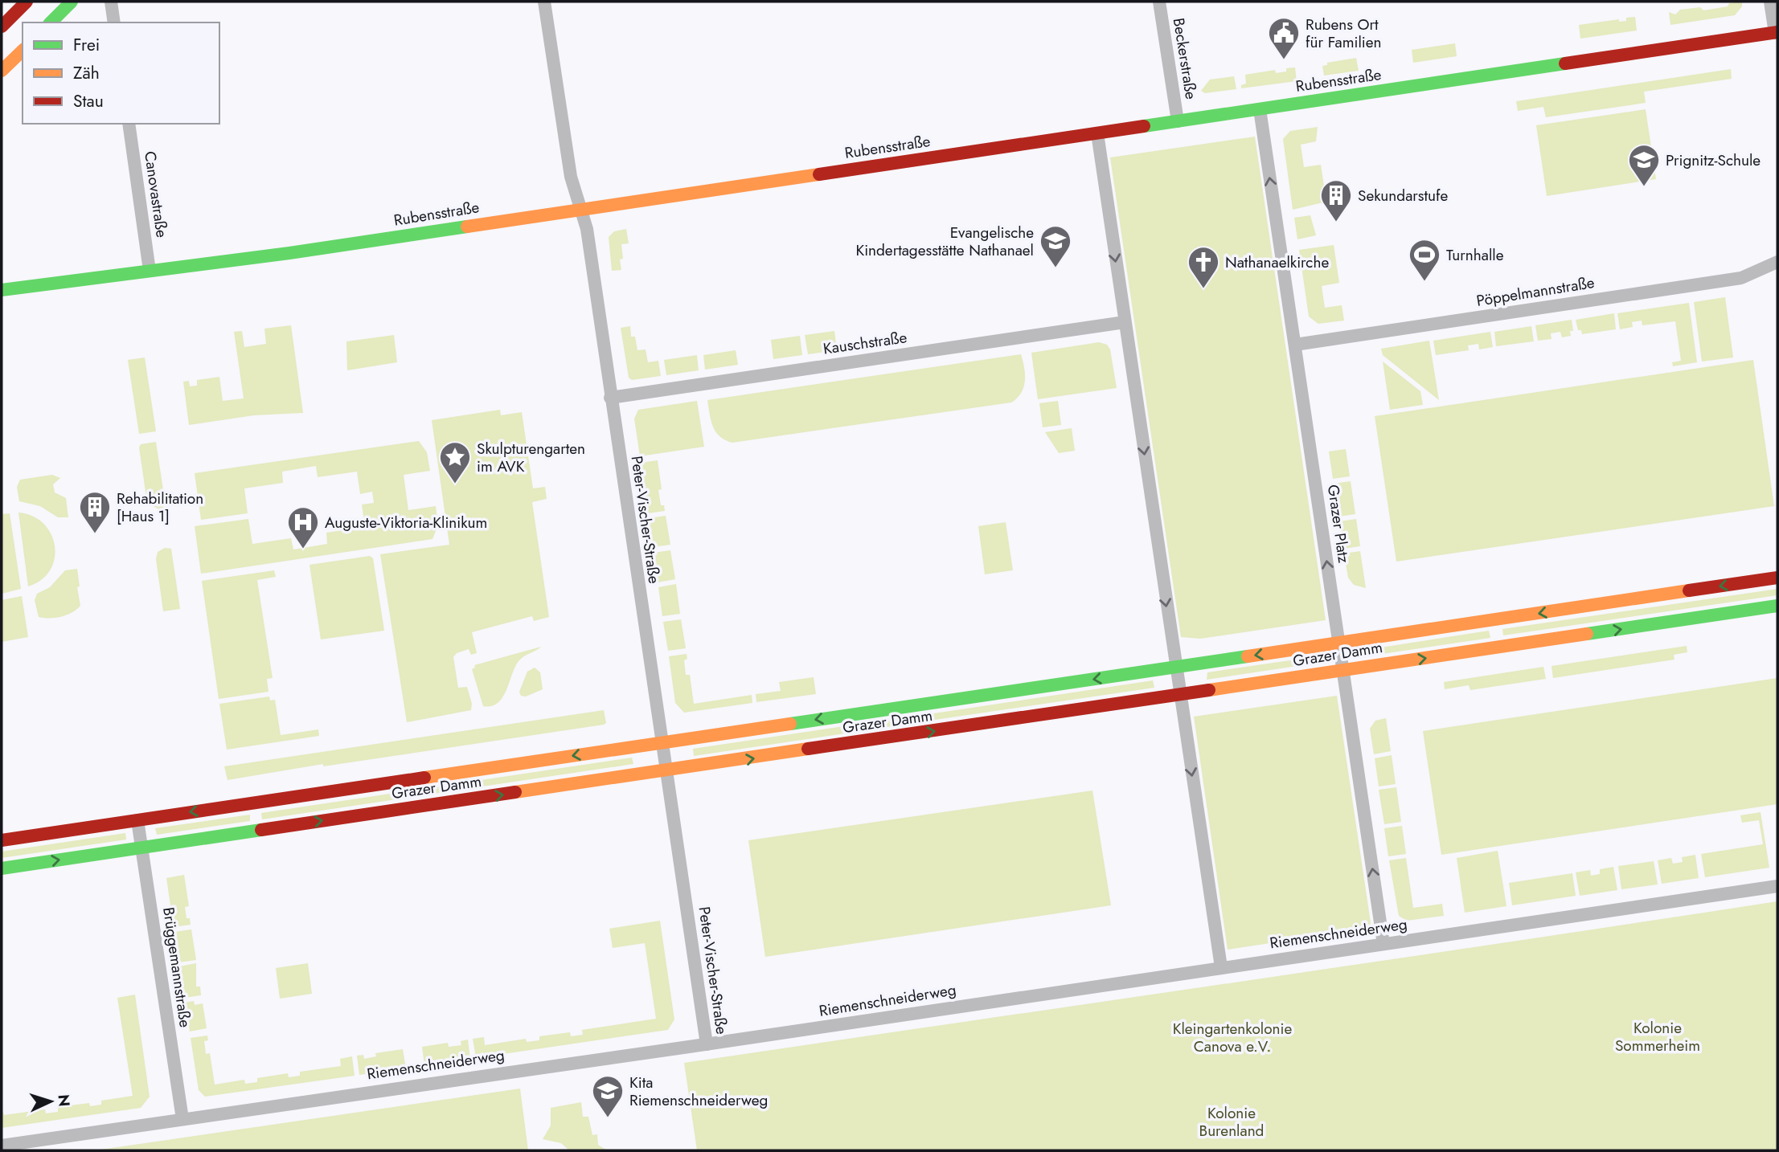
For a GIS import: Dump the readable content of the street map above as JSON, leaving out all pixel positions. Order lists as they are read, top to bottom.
{
  "streets": {
    "main road": ["Rubensstraße", "Grazer Damm"],
    "street": [
      "Beckerstraße",
      "Canovastraße",
      "Pöppelmannstraße",
      "Kauschstraße",
      "Peter-Vischer-Straße",
      "Grazer Platz",
      "Riemenschneiderweg",
      "Brüggemannstraße"
    ]
  },
  "crossings": [
    ["Beckerstraße", "Rubensstraße"],
    ["Rubensstraße", "Canovastraße"],
    ["Rubensstraße", "Peter-Vischer-Straße"],
    ["Rubensstraße", "Grazer Platz"],
    ["Pöppelmannstraße", "Grazer Platz"],
    ["Kauschstraße", "Peter-Vischer-Straße"],
    ["Peter-Vischer-Straße", "Grazer Damm"],
    ["Peter-Vischer-Straße", "Riemenschneiderweg"],
    ["Grazer Platz", "Grazer Damm"],
    ["Grazer Platz", "Riemenschneiderweg"],
    ["Grazer Damm", "Brüggemannstraße"],
    ["Riemenschneiderweg", "Brüggemannstraße"]
  ],
  "one_way": ["Grazer Platz"],
  "parks": ["Kolonie Sommerheim", "Kleingartenkolonie Canova e.V.", "Kolonie Burenland"],
  "places": {
    "public building": ["Rubens Ort für Familien"],
    "school or university": ["Prignitz-Schule", "Evangelische Kindertagesstätte Nathanael", "Kita Riemenschneiderweg"],
    "building": ["Sekundarstufe", "Rehabilitation [Haus 1]"],
    "sports": ["Turnhalle"],
    "church": ["Nathanaelkirche"],
    "place": ["Skulpturengarten im AVK"],
    "hospital": ["Auguste-Viktoria-Klinikum"]
  },
  "legend": ["Frei", "Zäh", "Stau"],
  "north": "right"
}
